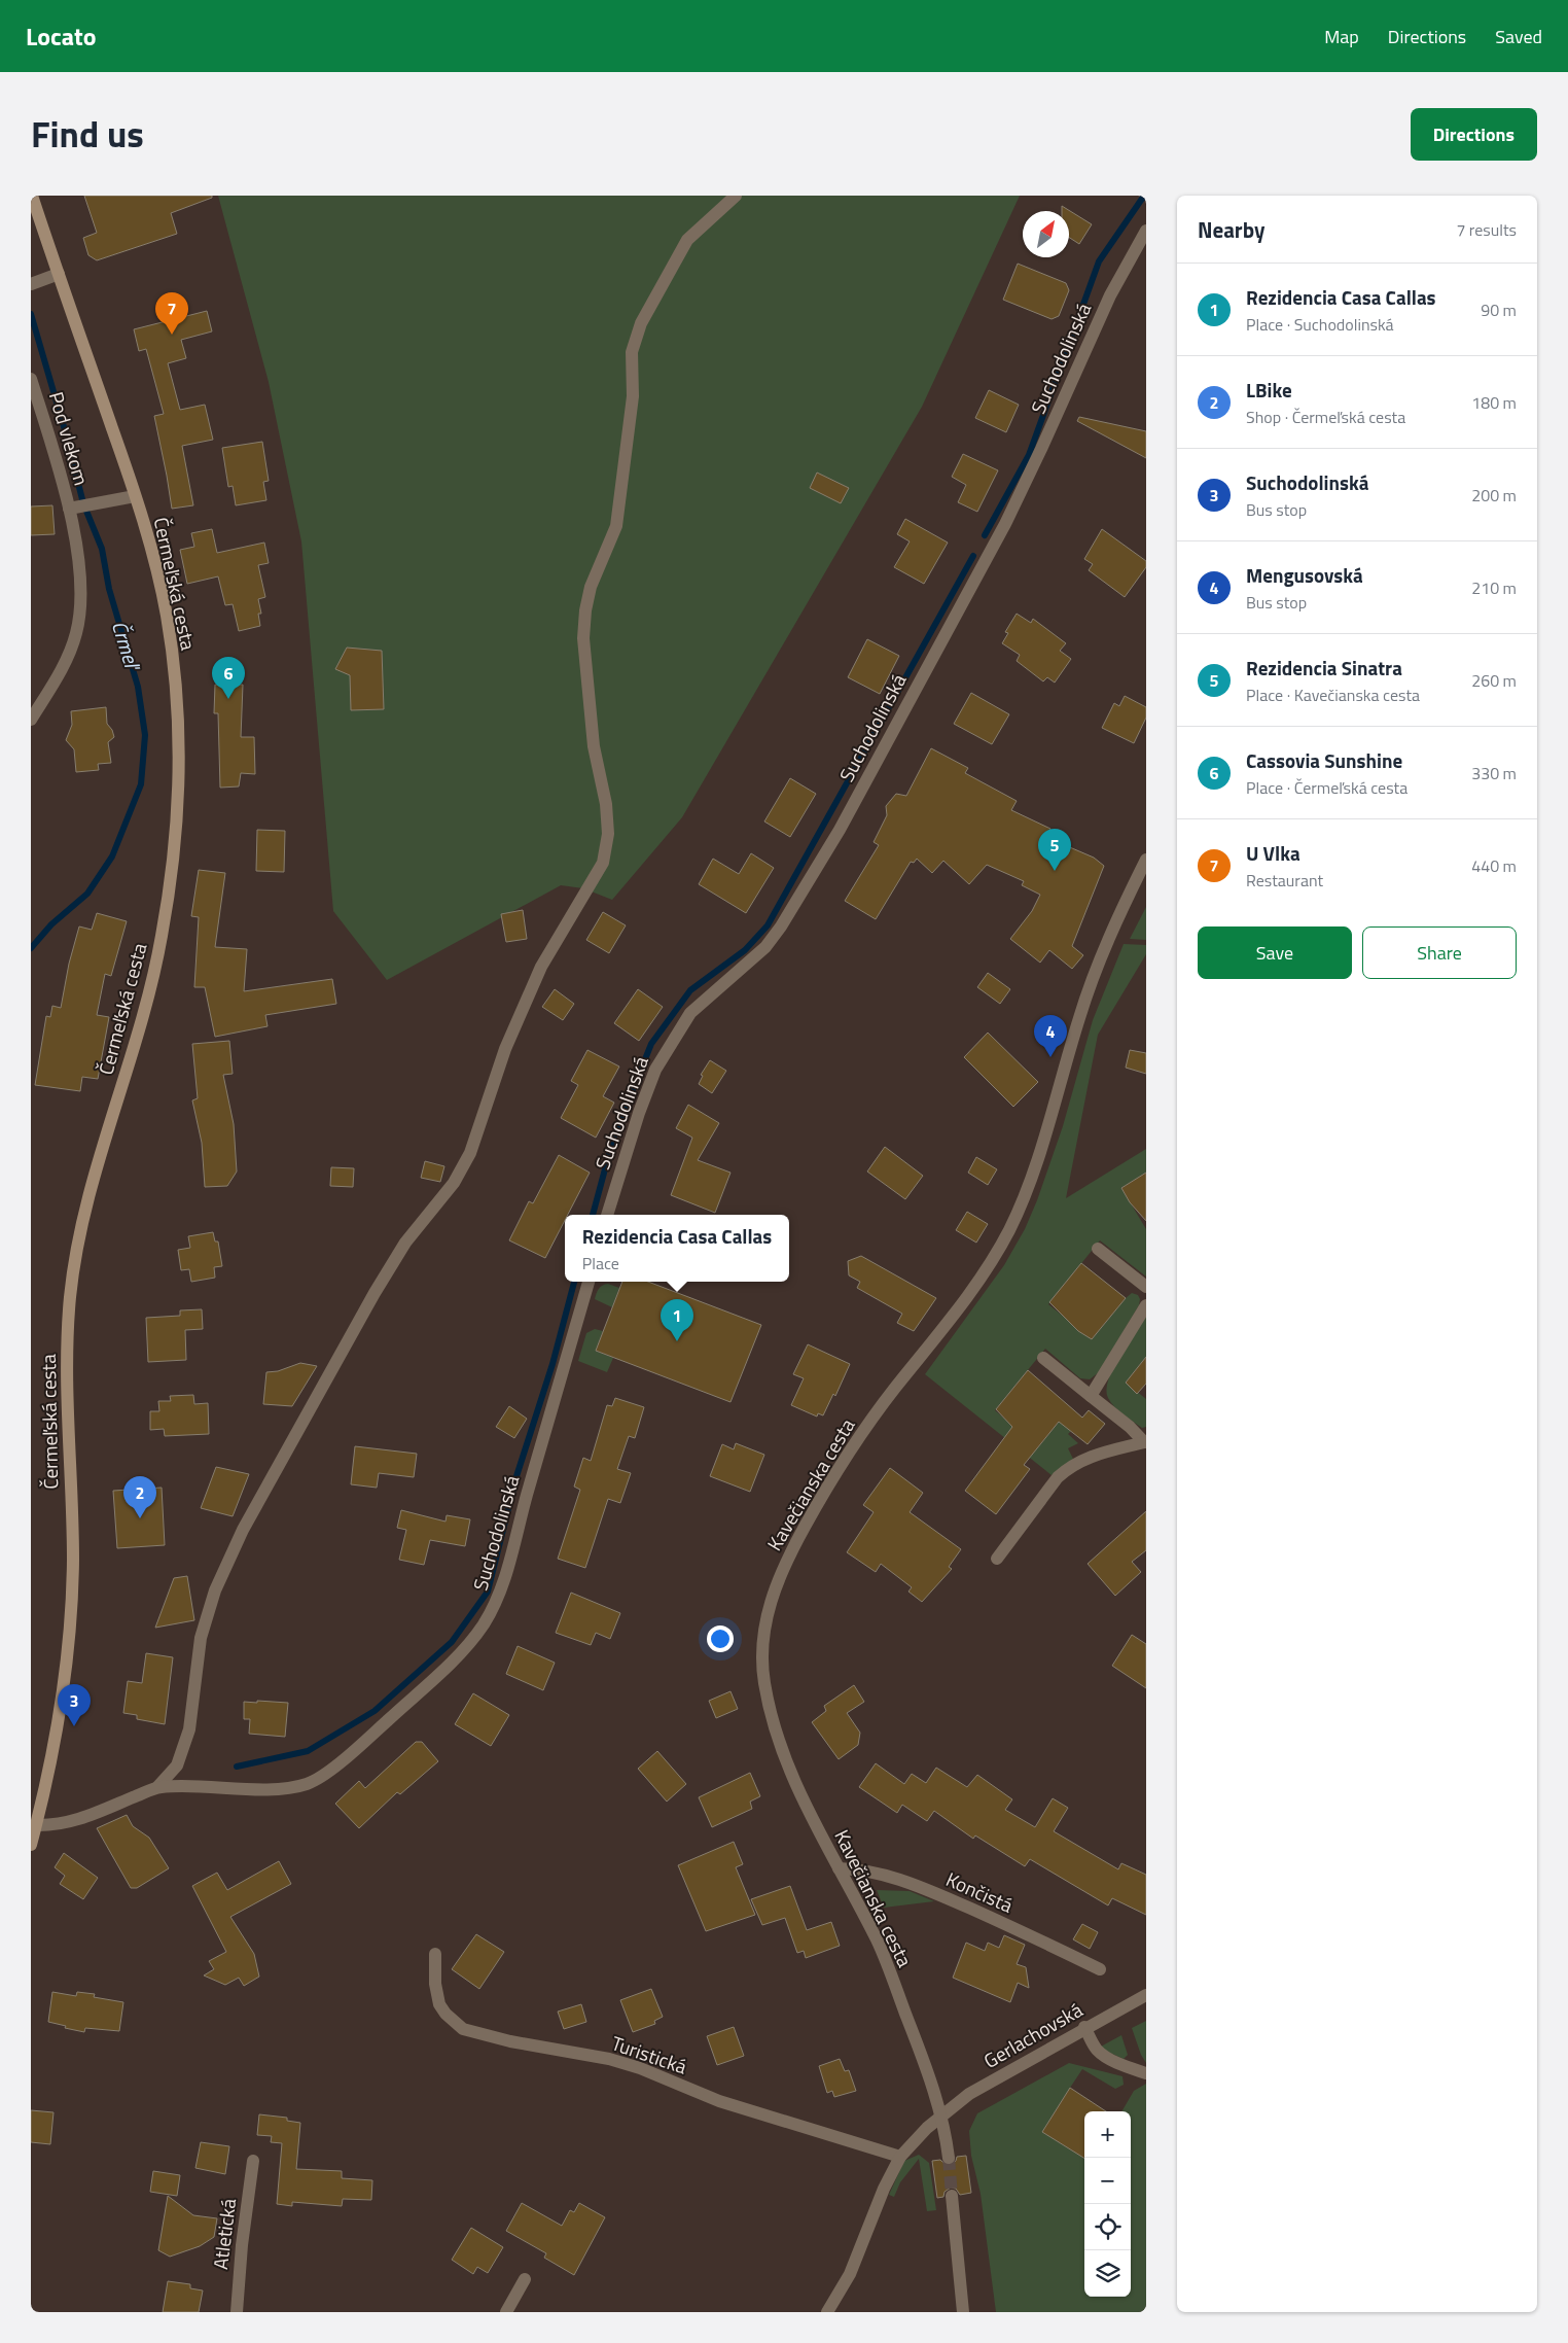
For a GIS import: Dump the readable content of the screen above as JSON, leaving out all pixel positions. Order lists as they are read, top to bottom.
{
  "streets": {
    "main road": ["Čermeľská cesta"],
    "street": [
      "Suchodolinská",
      "Pod vlekom",
      "Kavečianska cesta",
      "Končistá",
      "Gerlachovská",
      "Turistická",
      "Atletická"
    ]
  },
  "crossings": [
    ["Suchodolinská", "Čermeľská cesta"],
    ["Pod vlekom", "Čermeľská cesta"],
    ["Kavečianska cesta", "Končistá"],
    ["Kavečianska cesta", "Gerlachovská"]
  ],
  "water": ["Črmeľ"],
  "north": "top right",
  "page": {
    "header": "Locato",
    "nav": ["Map", "Directions", "Saved"],
    "title": "Find us",
    "buttons": [
      "Directions",
      ["Save", "Share"]
    ],
    "heading": ["Nearby", "7 results"],
    "list": [
      {
        "mark": "1",
        "name": "Rezidencia Casa Callas",
        "note": "Place · Suchodolinská",
        "value": "90 m"
      },
      {
        "mark": "2",
        "name": "LBike",
        "note": "Shop · Čermeľská cesta",
        "value": "180 m"
      },
      {
        "mark": "3",
        "name": "Suchodolinská",
        "note": "Bus stop",
        "value": "200 m"
      },
      {
        "mark": "4",
        "name": "Mengusovská",
        "note": "Bus stop",
        "value": "210 m"
      },
      {
        "mark": "5",
        "name": "Rezidencia Sinatra",
        "note": "Place · Kavečianska cesta",
        "value": "260 m"
      },
      {
        "mark": "6",
        "name": "Cassovia Sunshine",
        "note": "Place · Čermeľská cesta",
        "value": "330 m"
      },
      {
        "mark": "7",
        "name": "U Vlka",
        "note": "Restaurant",
        "value": "440 m"
      }
    ],
    "pins": [
      "7",
      "6",
      "5",
      "4",
      "1",
      "2",
      "3"
    ],
    "popup": ["Rezidencia Casa Callas", "Place"],
    "map_buttons": ["+", "−"]
  }
}
